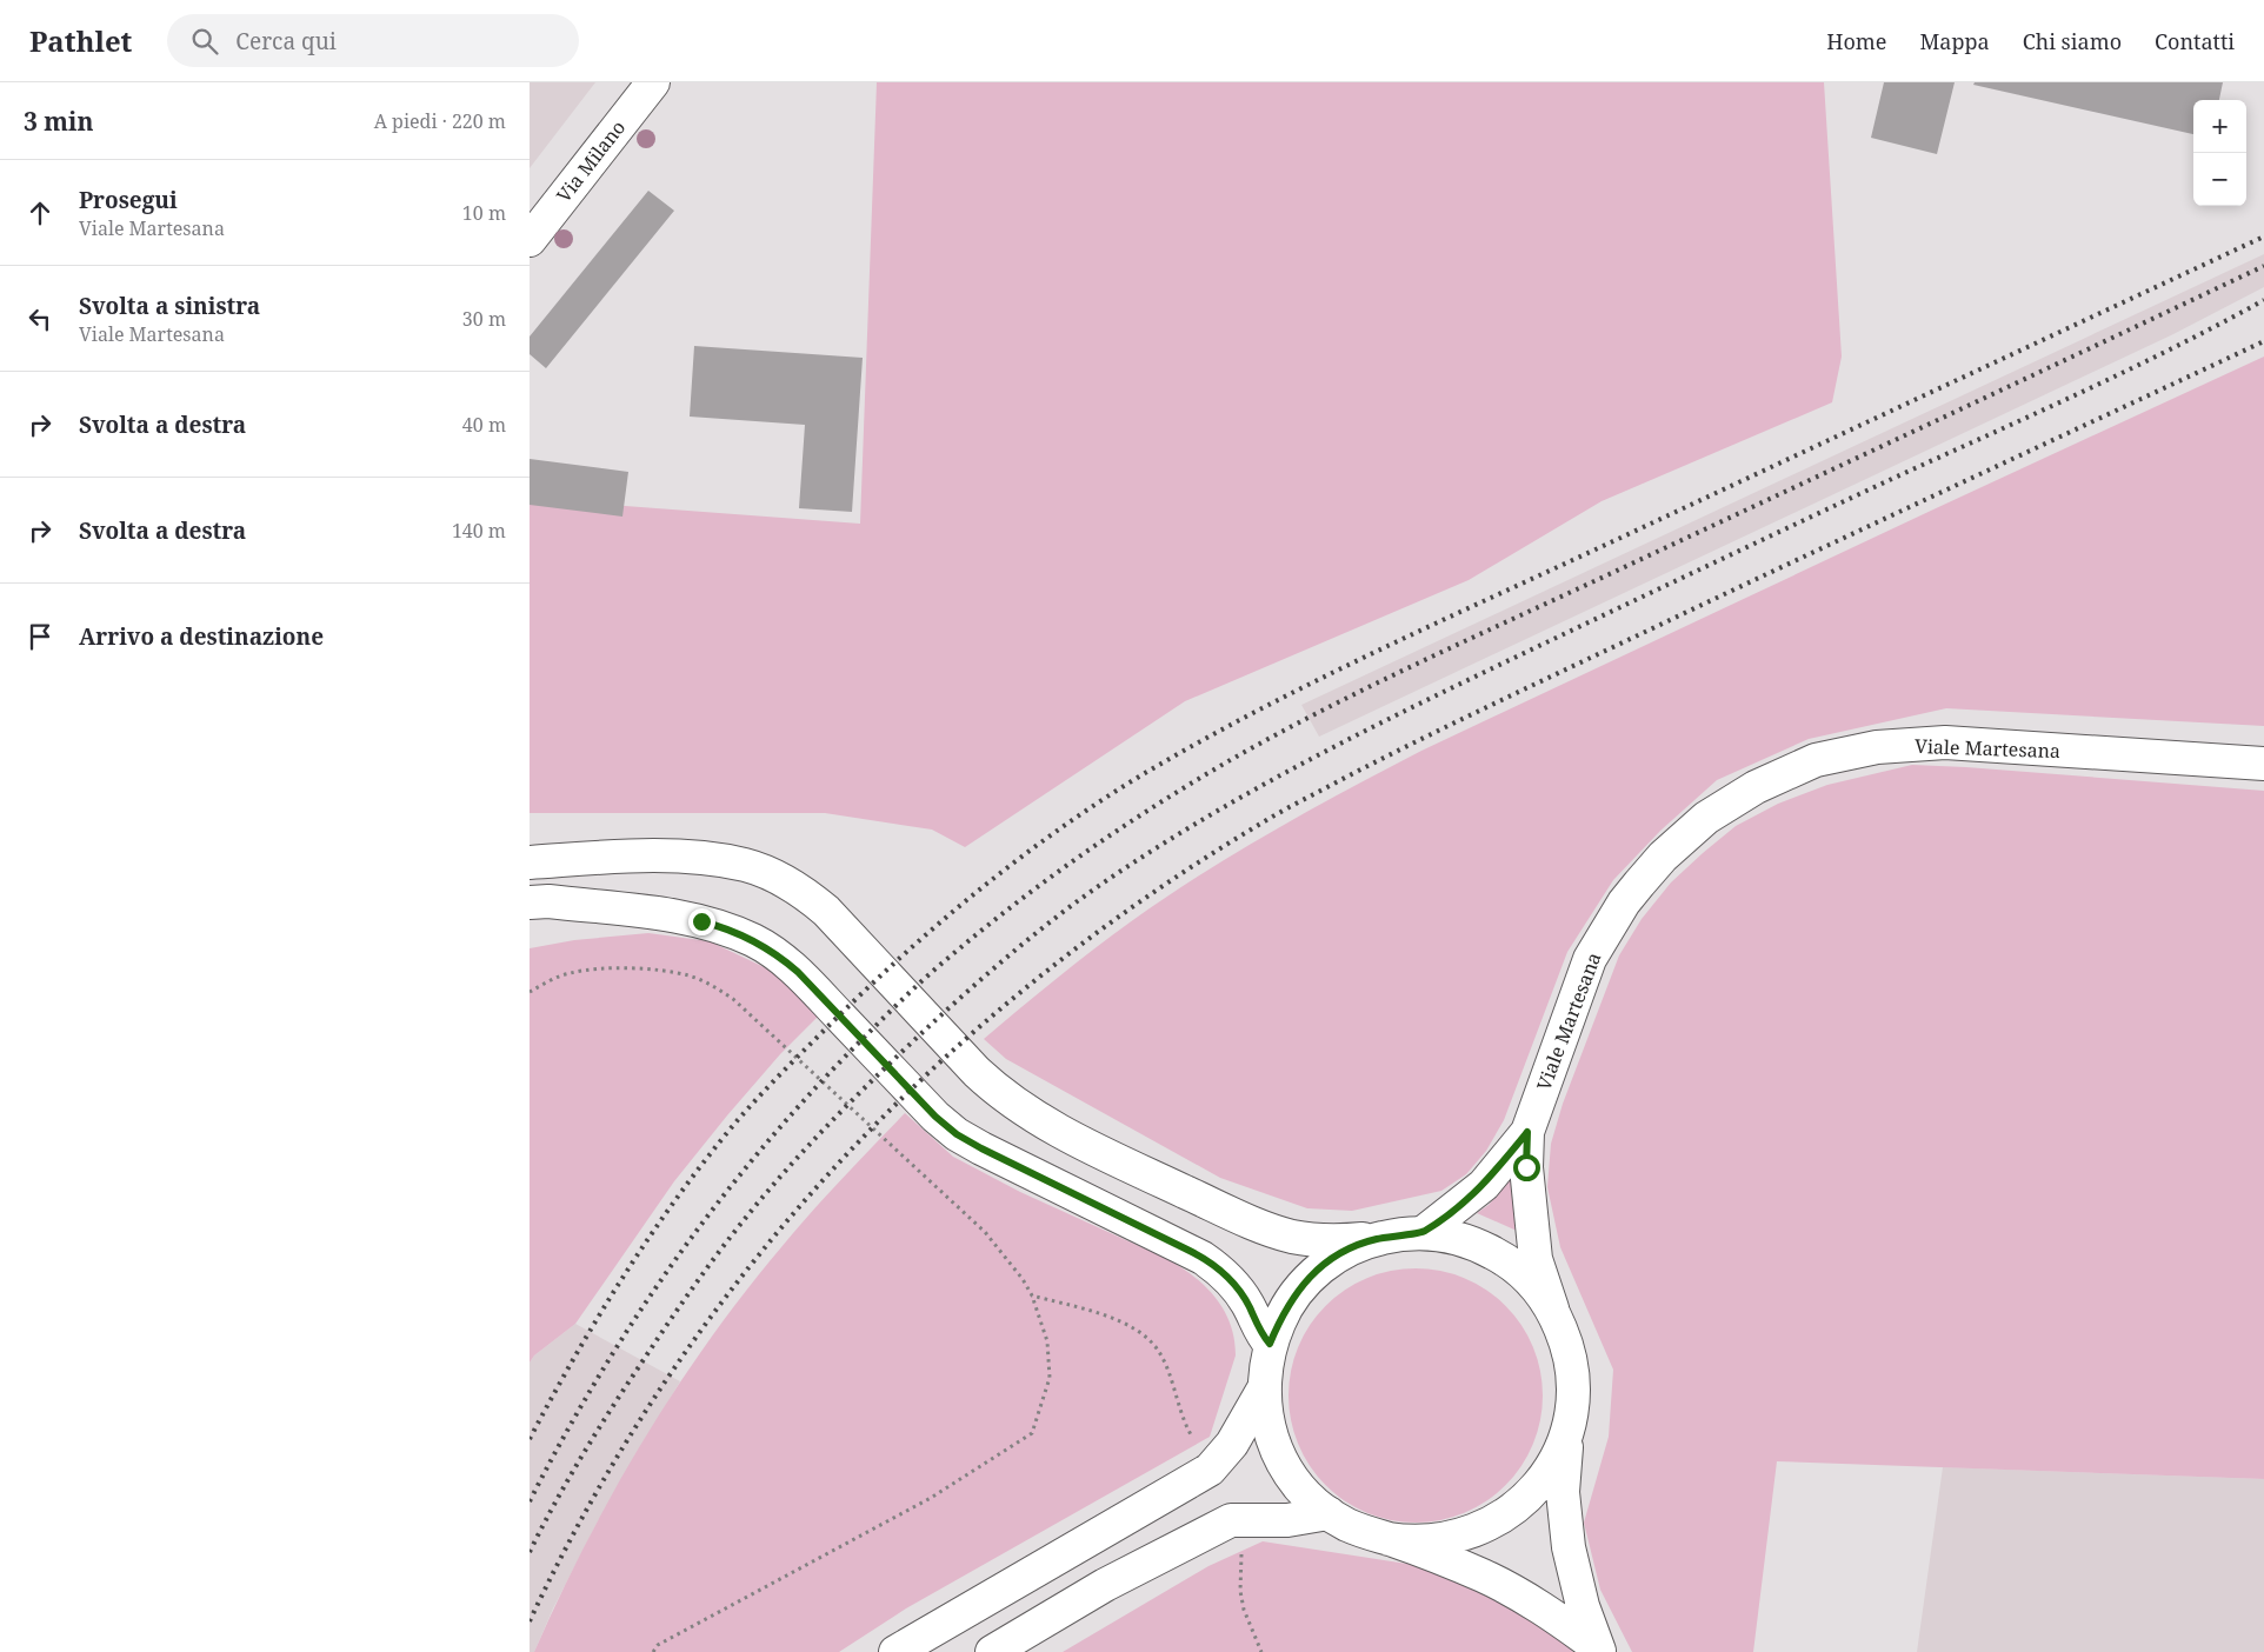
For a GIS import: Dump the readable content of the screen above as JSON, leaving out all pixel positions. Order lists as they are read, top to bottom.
{
  "streets": {
    "main road": ["Via Milano", "Viale Martesana"]
  },
  "page": {
    "header": "Pathlet",
    "search": "Cerca qui",
    "nav": [
      "Home",
      "Mappa",
      "Chi siamo",
      "Contatti"
    ],
    "heading": ["3 min", "A piedi · 220 m"],
    "map_buttons": ["+", "−"],
    "list": [
      ["Prosegui", "Viale Martesana", "10 m"],
      ["Svolta a sinistra", "Viale Martesana", "30 m"],
      ["Svolta a destra", "40 m"],
      ["Svolta a destra", "140 m"],
      "Arrivo a destinazione"
    ]
  }
}
